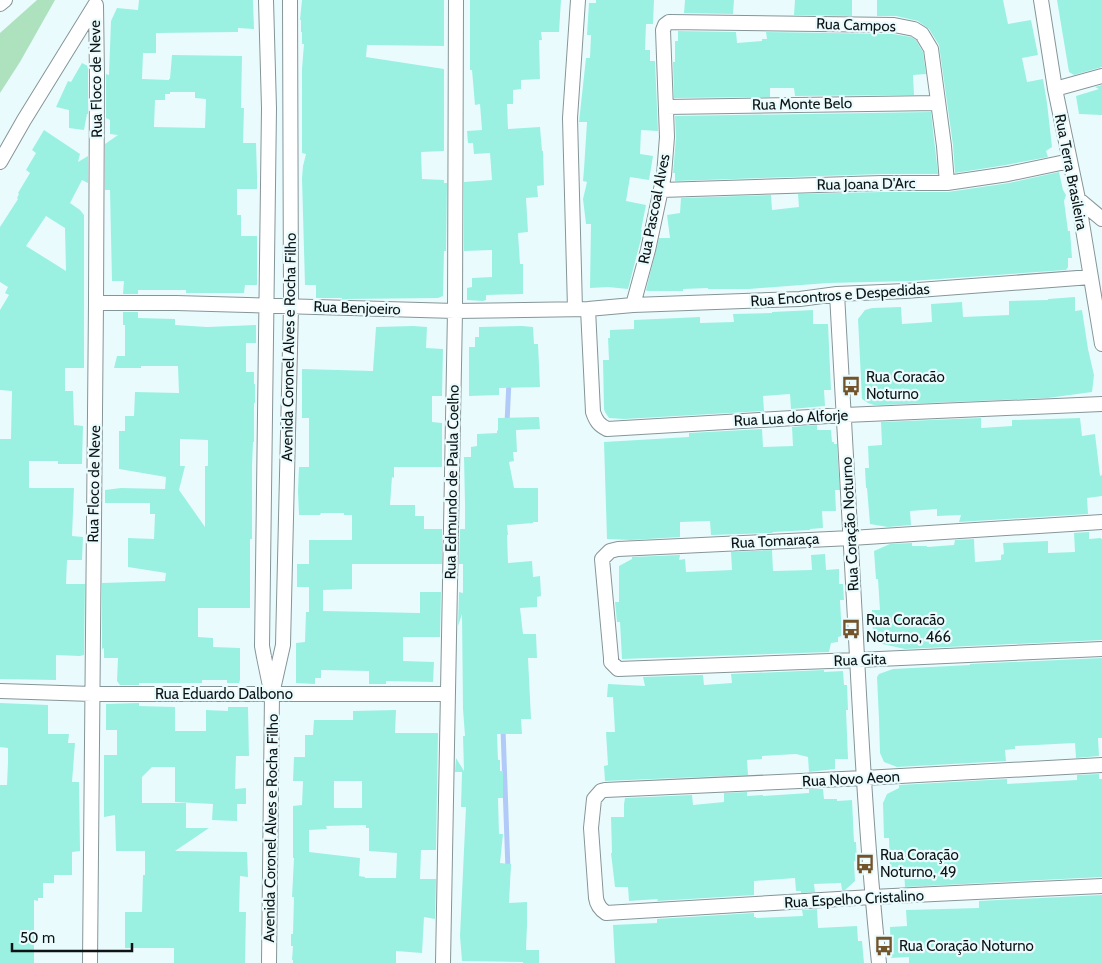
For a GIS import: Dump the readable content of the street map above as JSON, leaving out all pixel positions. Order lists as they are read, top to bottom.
{
  "streets": {
    "street": [
      "Rua Campos",
      "Rua Floco de Neve",
      "Rua Monte Belo",
      "Rua Terra Brasileira",
      "Rua Joana D'Arc",
      "Rua Pascoal Alves",
      "Rua Encontros e Despedidas",
      "Rua Benjoeiro",
      "Avenida Coronel Alves e Rocha Filho",
      "Rua Lua do Alforje",
      "Rua Edmundo de Paula Coelho",
      "Rua Coração Noturno",
      "Rua Tomaraça",
      "Rua Gita",
      "Rua Eduardo Dalbono",
      "Rua Novo Aeon",
      "Rua Espelho Cristalino"
    ]
  },
  "crossings": [
    ["Rua Campos", "Rua Monte Belo"],
    ["Rua Campos", "Rua Joana D'Arc"],
    ["Rua Campos", "Rua Pascoal Alves"],
    ["Rua Floco de Neve", "Rua Benjoeiro"],
    ["Rua Floco de Neve", "Rua Eduardo Dalbono"],
    ["Rua Monte Belo", "Rua Pascoal Alves"],
    ["Rua Terra Brasileira", "Rua Joana D'Arc"],
    ["Rua Terra Brasileira", "Rua Encontros e Despedidas"],
    ["Rua Joana D'Arc", "Rua Pascoal Alves"],
    ["Rua Pascoal Alves", "Rua Encontros e Despedidas"],
    ["Rua Encontros e Despedidas", "Rua Benjoeiro"],
    ["Rua Encontros e Despedidas", "Rua Lua do Alforje"],
    ["Rua Encontros e Despedidas", "Rua Coração Noturno"],
    ["Rua Benjoeiro", "Avenida Coronel Alves e Rocha Filho"],
    ["Rua Benjoeiro", "Rua Lua do Alforje"],
    ["Rua Benjoeiro", "Rua Edmundo de Paula Coelho"],
    ["Avenida Coronel Alves e Rocha Filho", "Rua Eduardo Dalbono"],
    ["Rua Lua do Alforje", "Rua Coração Noturno"],
    ["Rua Edmundo de Paula Coelho", "Rua Eduardo Dalbono"],
    ["Rua Coração Noturno", "Rua Tomaraça"],
    ["Rua Coração Noturno", "Rua Gita"],
    ["Rua Coração Noturno", "Rua Novo Aeon"],
    ["Rua Coração Noturno", "Rua Espelho Cristalino"],
    ["Rua Tomaraça", "Rua Gita"],
    ["Rua Novo Aeon", "Rua Espelho Cristalino"]
  ],
  "places": {
    "bus stop": [
      "Rua Coracão Noturno",
      "Rua Coracão Noturno, 466",
      "Rua Coração Noturno, 49",
      "Rua Coração Noturno"
    ]
  },
  "scale_bar": "50 m"
}
